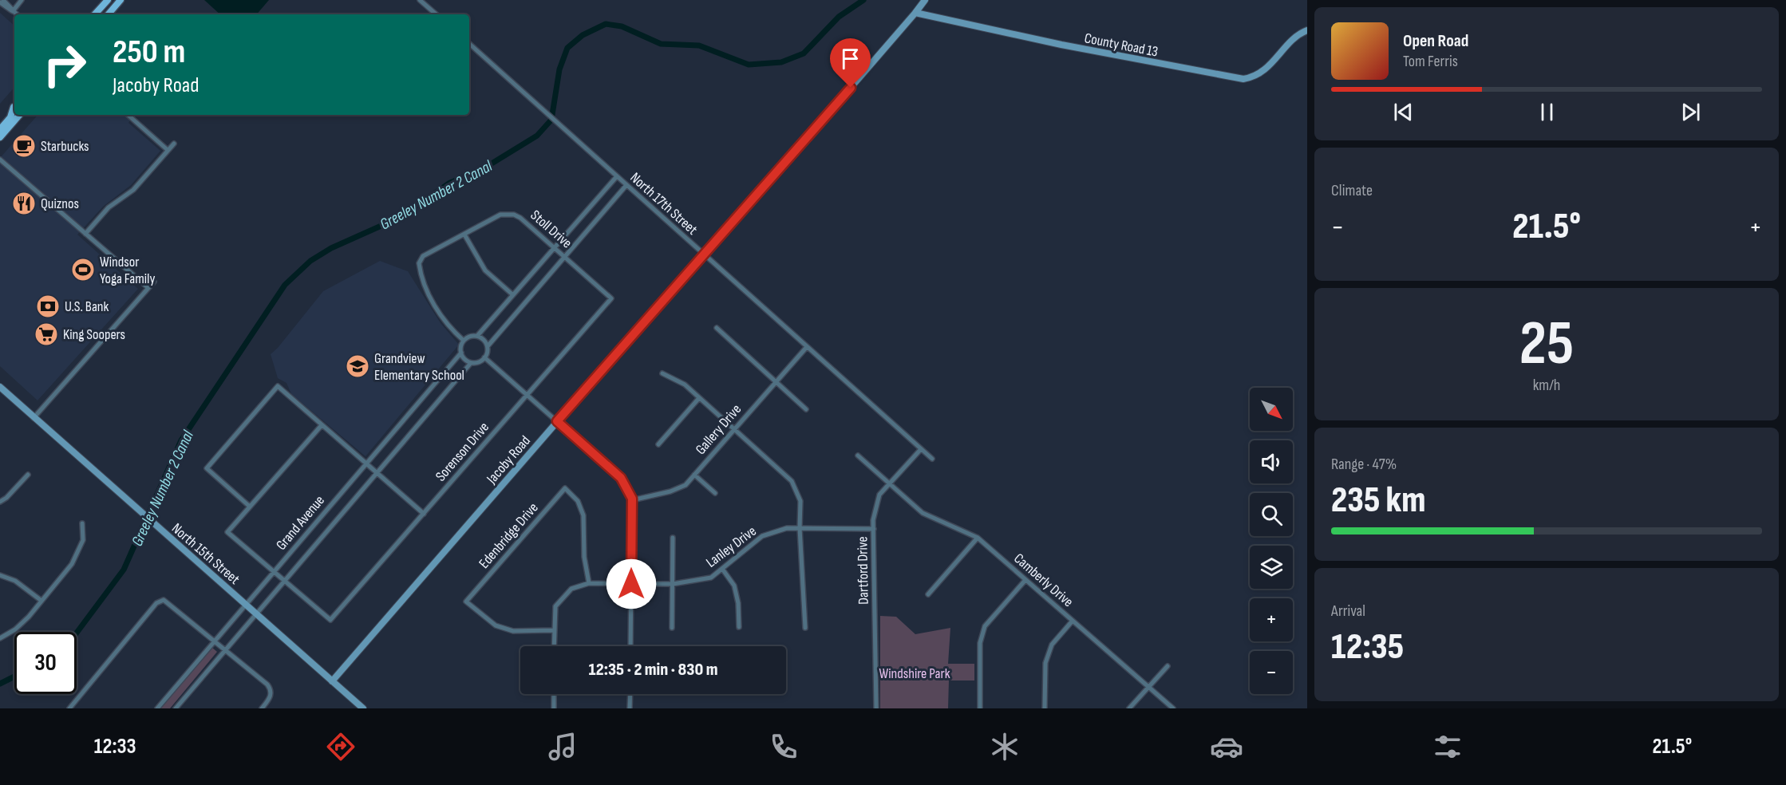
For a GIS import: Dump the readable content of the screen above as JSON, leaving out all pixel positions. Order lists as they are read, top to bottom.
{
  "streets": {
    "street": [
      "County Road 13",
      "North 17th Street",
      "Stoll Drive",
      "Gallery Drive",
      "Sorenson Drive",
      "Jacoby Road",
      "Grand Avenue",
      "Edenbridge Drive",
      "Lanley Drive",
      "North 15th Street",
      "Dartford Drive",
      "Camberly Drive"
    ]
  },
  "crossings": [
    ["County Road 13", "Jacoby Road"],
    ["North 17th Street", "Gallery Drive"],
    ["North 17th Street", "Jacoby Road"],
    ["North 17th Street", "Dartford Drive"],
    ["Stoll Drive", "Sorenson Drive"],
    ["Stoll Drive", "Grand Avenue"],
    ["Sorenson Drive", "Grand Avenue"],
    ["Jacoby Road", "North 15th Street"],
    ["Grand Avenue", "North 15th Street"],
    ["Edenbridge Drive", "Lanley Drive"],
    ["Lanley Drive", "Dartford Drive"],
    ["Dartford Drive", "Camberly Drive"]
  ],
  "water": ["Greeley Number 2 Canal"],
  "parks": ["Windshire Park"],
  "places": {
    "cafe": ["Starbucks"],
    "restaurant": ["Quiznos"],
    "sports": ["Windsor Yoga Family"],
    "bank": ["U.S. Bank"],
    "supermarket": ["King Soopers"],
    "school or university": ["Grandview Elementary School"]
  },
  "north": "bottom right",
  "page": {
    "turn": ["250 m", "Jacoby Road"],
    "song": ["Open Road", "Tom Ferris"],
    "tile": [
      "Climate",
      ["25", "km/h"],
      ["Range · 47%", "235 km"],
      ["Arrival", "12:35"]
    ],
    "heat": ["−", "21.5°", "+"],
    "map_buttons": ["+", "−"],
    "limit": "30",
    "trip": "12:35 · 2 min · 830 m",
    "tabs": ["12:33", "21.5°"]
  }
}
